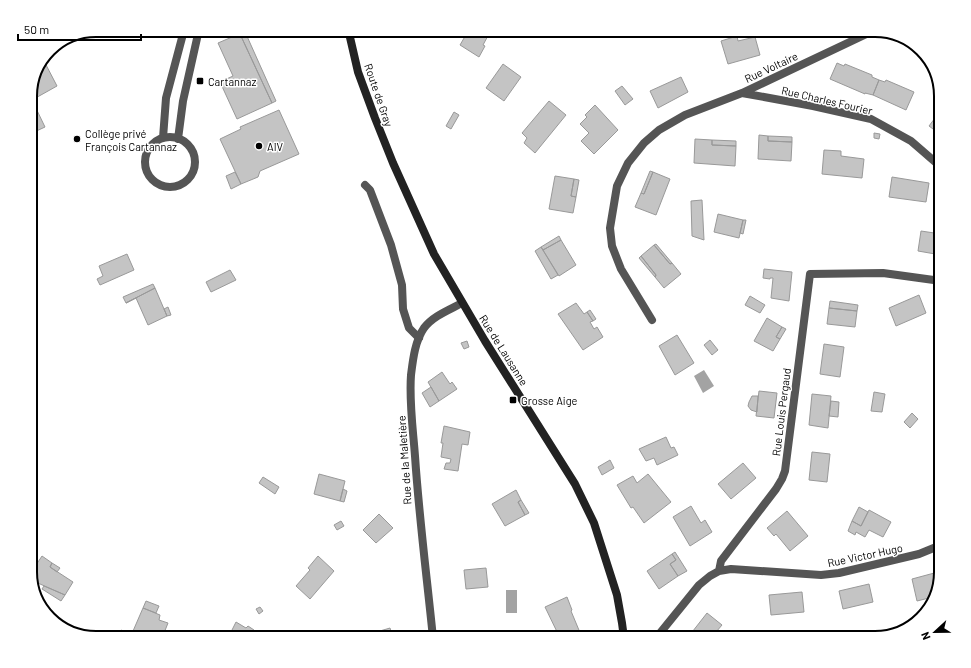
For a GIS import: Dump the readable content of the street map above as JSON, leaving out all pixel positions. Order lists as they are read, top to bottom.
{
  "streets": {
    "main road": ["Route de Gray", "Rue de Lausanne"],
    "street": [
      "Rue Voltaire",
      "Rue Charles Fourier",
      "Rue Louis Pergaud",
      "Rue de la Maletière",
      "Rue Victor Hugo"
    ]
  },
  "crossings": [
    ["Rue Voltaire", "Rue Charles Fourier"],
    ["Route de Gray", "Rue de Lausanne"],
    ["Rue de Lausanne", "Rue de la Maletière"],
    ["Rue Louis Pergaud", "Rue Victor Hugo"]
  ],
  "places": {
    "transit": ["Cartannaz", "Grosse Aige"],
    "other": ["Collège privé François Cartannaz", "AIV"]
  },
  "scale_bar": "50 m",
  "north": "left"
}
